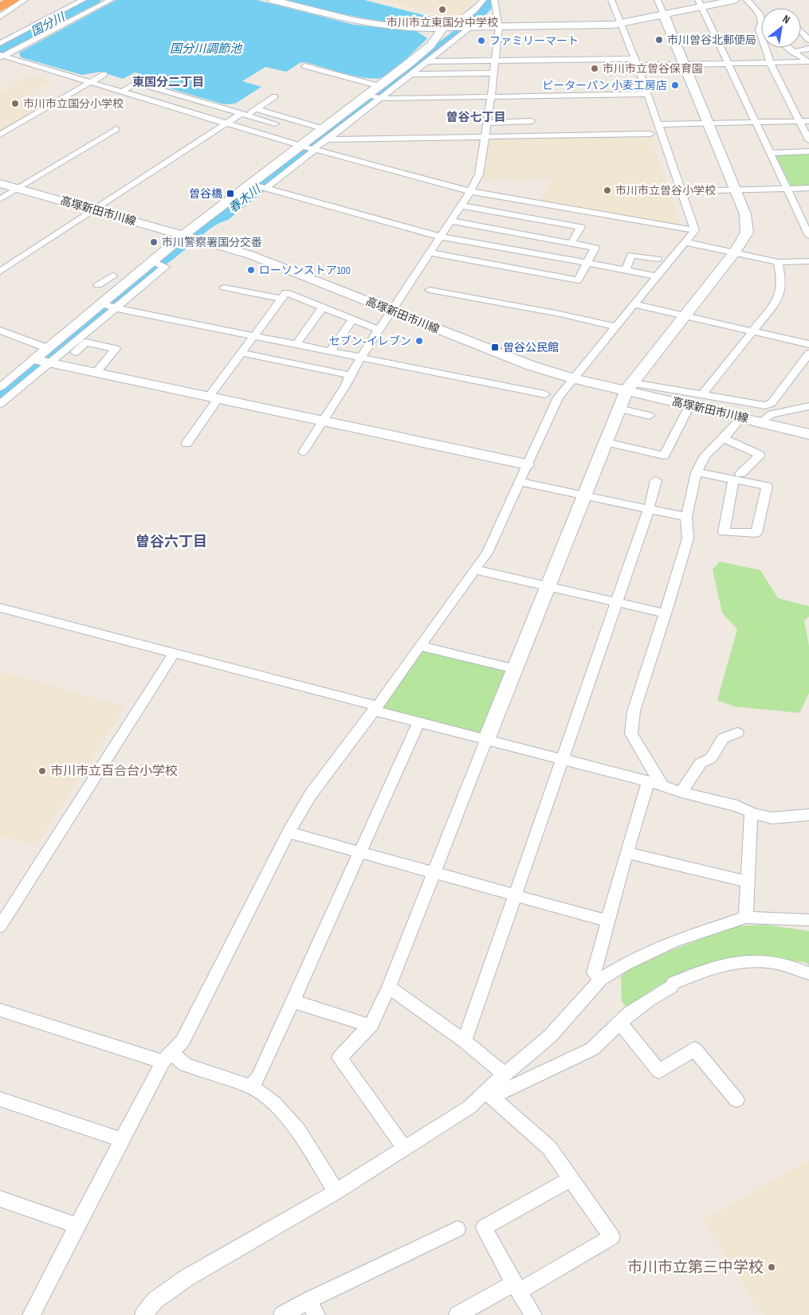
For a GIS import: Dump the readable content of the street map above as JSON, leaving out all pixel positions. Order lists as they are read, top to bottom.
{
  "streets": {
    "street": ["高塚新田市川線"]
  },
  "districts": ["東国分二丁目", "曽谷七丁目", "曽谷六丁目"],
  "water": ["国分川", "国分川調節池", "春木川"],
  "places": {
    "other": [
      "市川市立東国分中学校",
      "市川曽谷北郵便局",
      "ファミリーマート",
      "市川市立曽谷保育園",
      "ピーターパン 小麦工房店",
      "市川市立国分小学校",
      "市川市立曽谷小学校",
      "市川警察署国分交番",
      "ローソンストア100",
      "セブン-イレブン",
      "市川市立百合台小学校",
      "市川市立第三中学校"
    ],
    "transit": ["曽谷橋", "曽谷公民館"]
  },
  "north": "top right"
}
